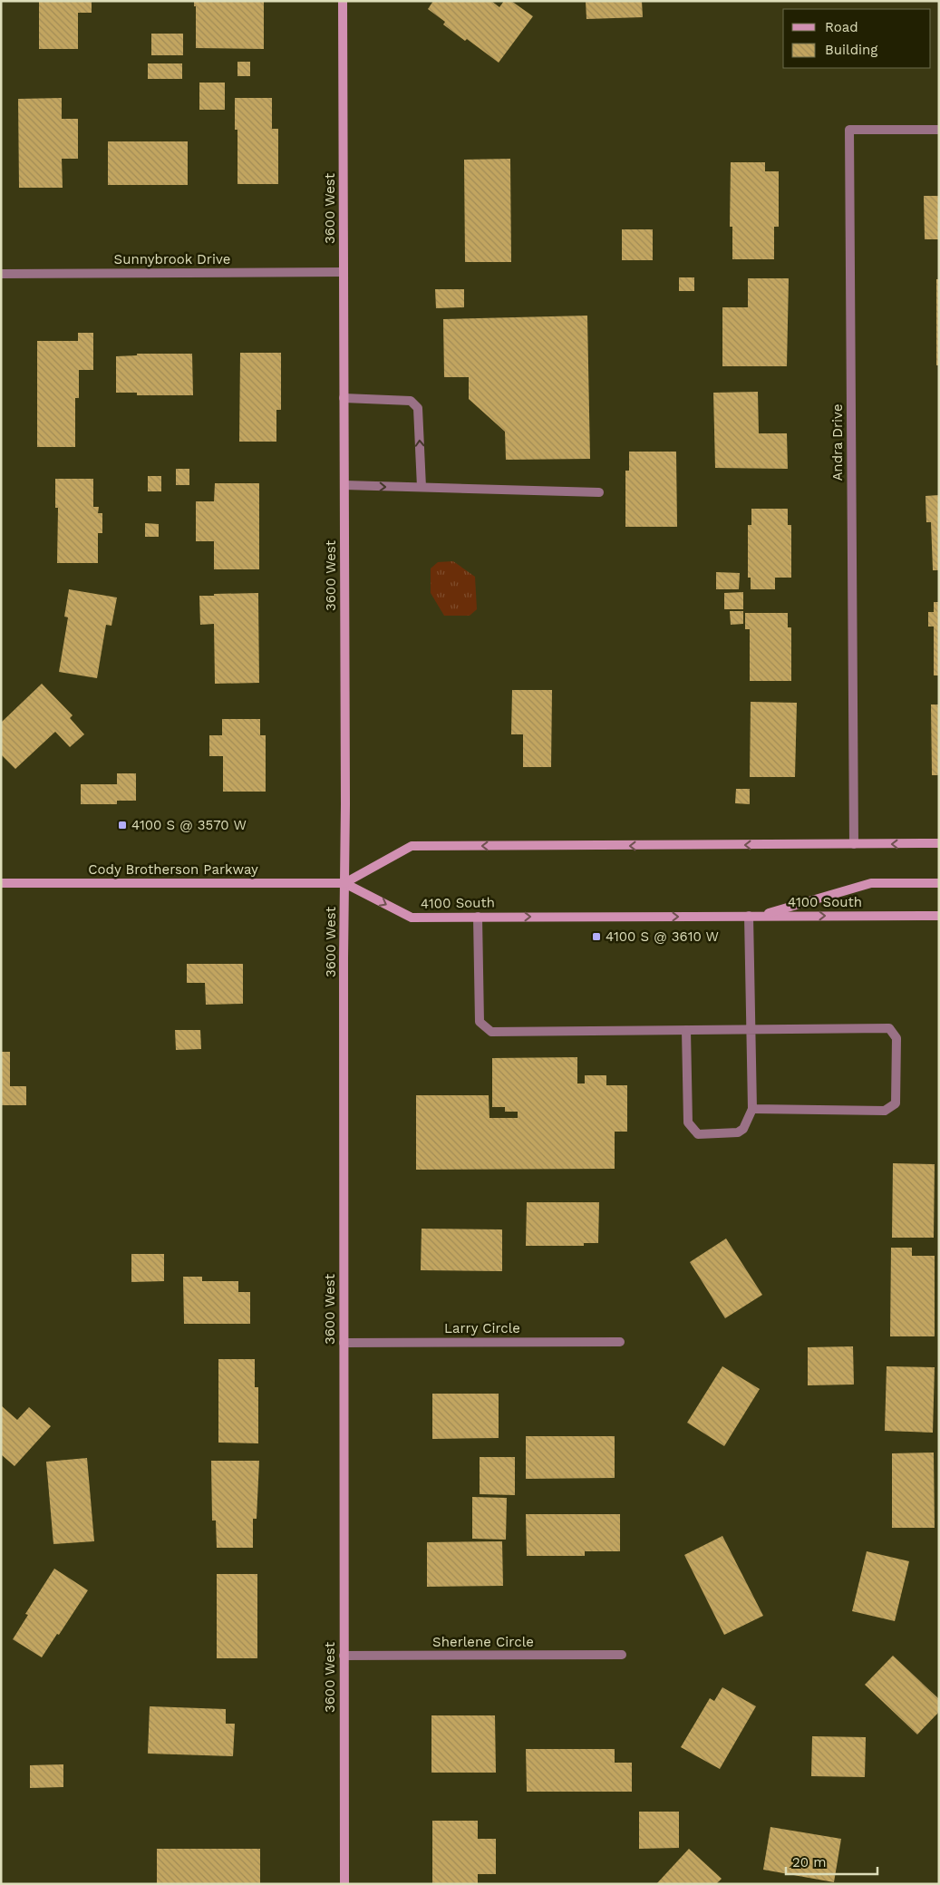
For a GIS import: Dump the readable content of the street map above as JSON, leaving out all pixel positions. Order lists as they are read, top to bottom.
{
  "streets": {
    "street": [
      "3600 West",
      "Sunnybrook Drive",
      "Andra Drive",
      "Cody Brotherson Parkway",
      "4100 South",
      "Larry Circle",
      "Sherlene Circle"
    ]
  },
  "crossings": [
    ["3600 West", "Sunnybrook Drive"],
    ["3600 West", "Cody Brotherson Parkway"],
    ["3600 West", "4100 South"],
    ["3600 West", "Larry Circle"],
    ["3600 West", "Sherlene Circle"],
    ["Cody Brotherson Parkway", "4100 South"]
  ],
  "places": {
    "transit": ["4100 S @ 3570 W", "4100 S @ 3610 W"]
  },
  "legend": ["Road", "Building"],
  "scale_bar": "20 m"
}
